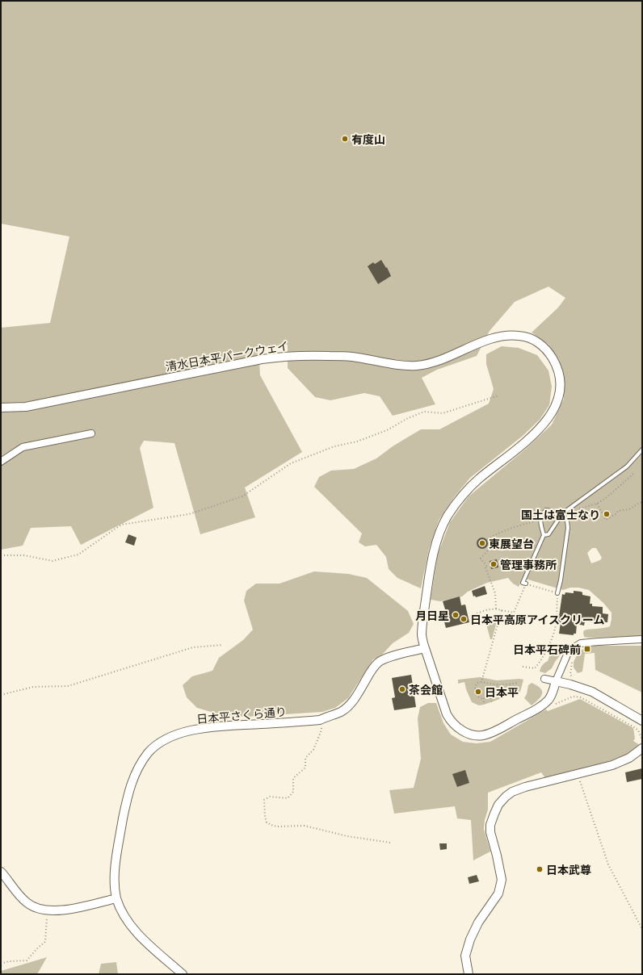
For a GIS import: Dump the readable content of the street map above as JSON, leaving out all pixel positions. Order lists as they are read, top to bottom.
{
  "streets": {
    "street": ["清水日本平パークウェイ", "日本平さくら通り"]
  },
  "crossings": [
    ["清水日本平パークウェイ", "日本平さくら通り"]
  ],
  "places": {
    "other": [
      "有度山",
      "国土は富士なり",
      "東展望台",
      "管理事務所",
      "月日星",
      "日本平高原アイスクリーム",
      "茶会館",
      "日本平",
      "日本武尊"
    ],
    "transit": ["日本平石碑前"]
  }
}
